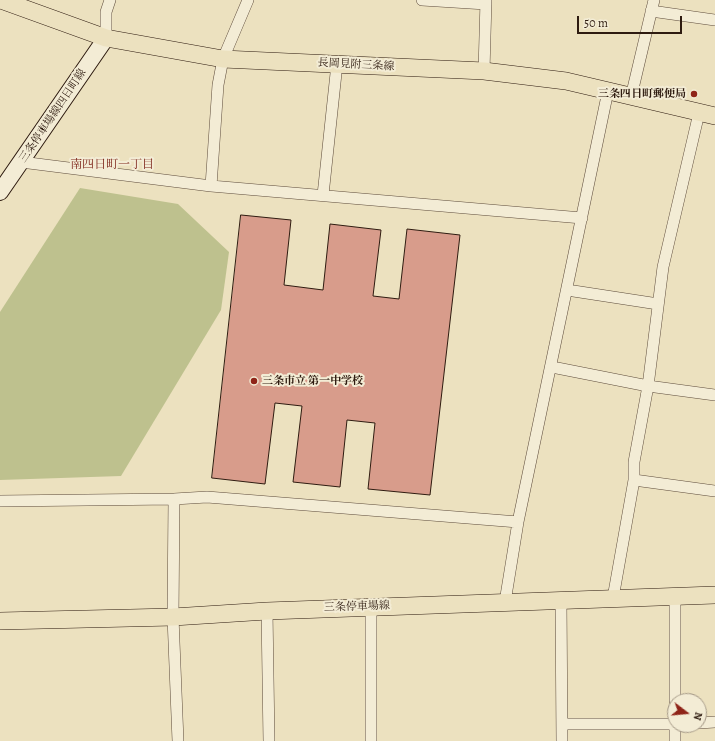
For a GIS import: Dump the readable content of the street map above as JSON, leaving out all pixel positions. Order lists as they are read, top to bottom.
{
  "streets": {
    "main road": ["長岡見附三条線", "三条停車場線四日町線", "三条停車場線"]
  },
  "crossings": [
    ["長岡見附三条線", "三条停車場線四日町線"]
  ],
  "districts": ["南四日町一丁目"],
  "places": ["三条四日町郵便局", "三条市立 第一中学校"],
  "scale_bar": "50 m",
  "north": "right"
}
